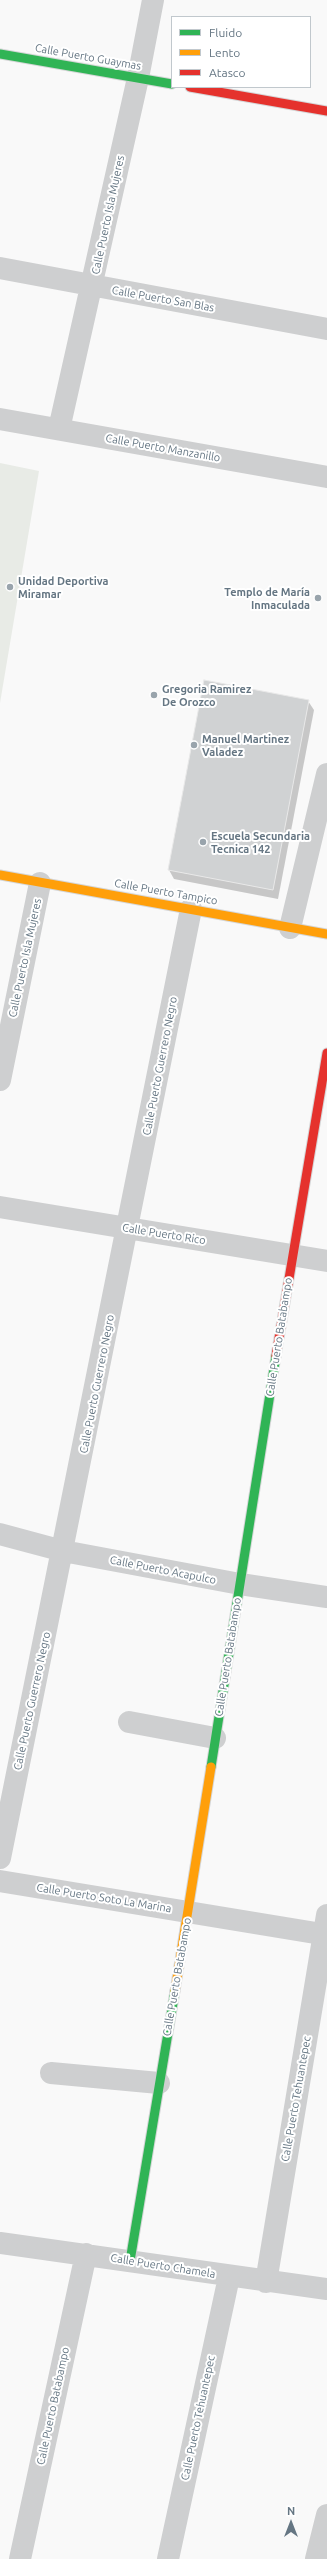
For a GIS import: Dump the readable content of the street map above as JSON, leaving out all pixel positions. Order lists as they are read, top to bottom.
{
  "streets": {
    "street": [
      "Calle Puerto Guaymas",
      "Calle Puerto Isla Mujeres",
      "Calle Puerto San Blas",
      "Calle Puerto Manzanillo",
      "Calle Puerto Tampico",
      "Calle Puerto Guerrero Negro",
      "Calle Puerto Rico",
      "Calle Puerto Batabampo",
      "Calle Puerto Acapulco",
      "Calle Puerto Soto La Marina",
      "Calle Puerto Tehuantepec",
      "Calle Puerto Chamela"
    ]
  },
  "crossings": [
    ["Calle Puerto Guaymas", "Calle Puerto Isla Mujeres"],
    ["Calle Puerto Isla Mujeres", "Calle Puerto San Blas"],
    ["Calle Puerto Isla Mujeres", "Calle Puerto Manzanillo"],
    ["Calle Puerto Isla Mujeres", "Calle Puerto Tampico"],
    ["Calle Puerto Tampico", "Calle Puerto Guerrero Negro"],
    ["Calle Puerto Guerrero Negro", "Calle Puerto Rico"],
    ["Calle Puerto Guerrero Negro", "Calle Puerto Acapulco"],
    ["Calle Puerto Rico", "Calle Puerto Batabampo"],
    ["Calle Puerto Batabampo", "Calle Puerto Acapulco"],
    ["Calle Puerto Batabampo", "Calle Puerto Soto La Marina"],
    ["Calle Puerto Batabampo", "Calle Puerto Chamela"],
    ["Calle Puerto Soto La Marina", "Calle Puerto Tehuantepec"],
    ["Calle Puerto Tehuantepec", "Calle Puerto Chamela"]
  ],
  "places": [
    "Unidad Deportiva Miramar",
    "Templo de María Inmaculada",
    "Gregoria Ramirez De Orozco",
    "Manuel Martinez Valadez",
    "Escuela Secundaria Tecnica 142"
  ],
  "legend": ["Fluido", "Lento", "Atasco"],
  "north": "top"
}
